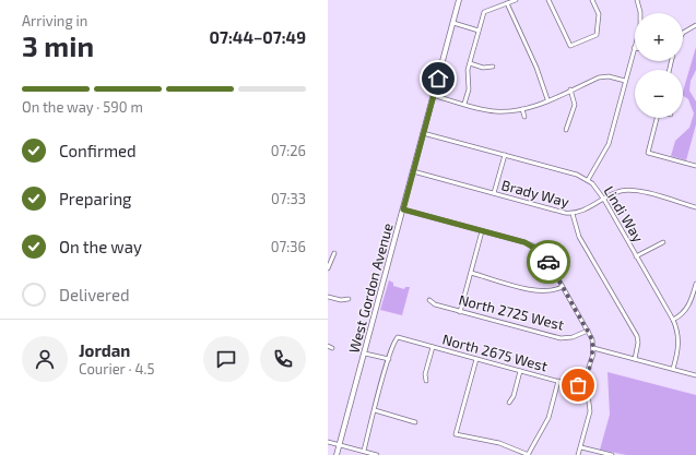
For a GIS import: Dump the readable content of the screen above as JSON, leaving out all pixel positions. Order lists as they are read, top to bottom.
{
  "streets": {
    "main road": ["West Gordon Avenue"],
    "street": [
      "Brady Way",
      "Lindi Way",
      "North 2725 West",
      "North 2675 West"
    ]
  },
  "crossings": [
    ["Brady Way", "West Gordon Avenue"],
    ["Lindi Way", "West Gordon Avenue"]
  ],
  "page": {
    "heading": ["3 min", "Arriving in", "07:44–07:49"],
    "panel": ["Jordan", "Courier · 4.5"],
    "map_buttons": ["+", "−"],
    "bar": "On the way · 590 m",
    "list": [
      ["Confirmed", "07:26"],
      ["Preparing", "07:33"],
      ["On the way", "07:36"],
      "Delivered"
    ]
  }
}
